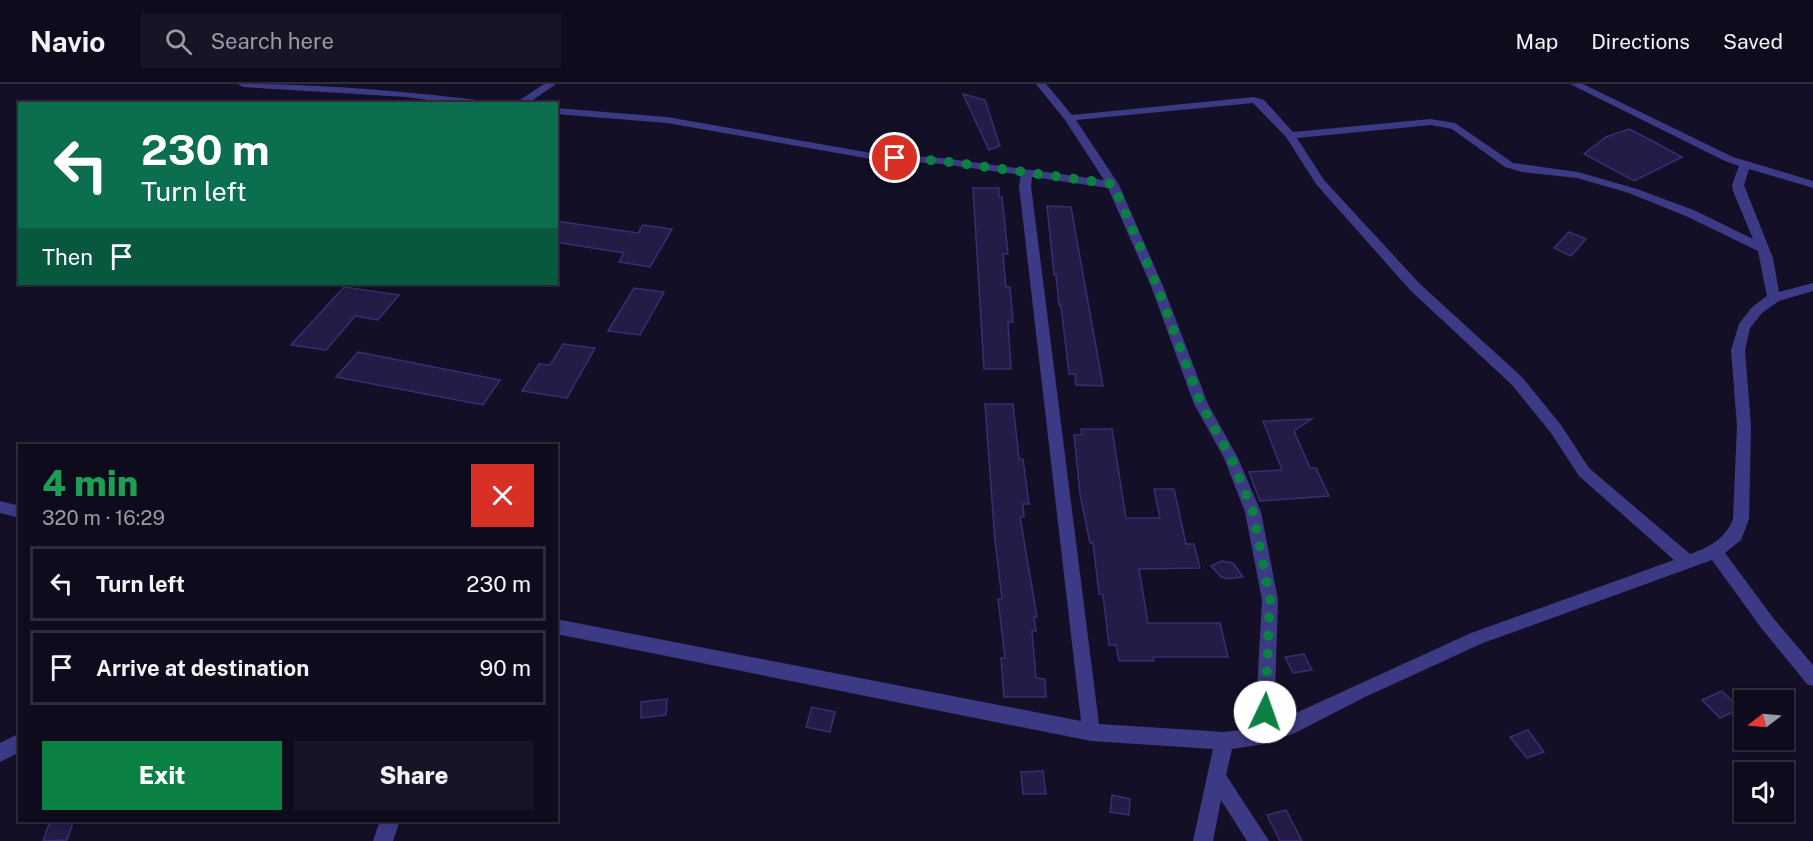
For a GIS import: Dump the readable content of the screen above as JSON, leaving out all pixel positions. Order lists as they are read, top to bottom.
{
  "north": "left",
  "page": {
    "header": "Navio",
    "search": "Search here",
    "nav": ["Map", "Directions", "Saved"],
    "turn": ["230 m", "Turn left"],
    "then": "Then",
    "heading": ["4 min", "320 m · 16:29"],
    "list": [
      {
        "name": "Turn left",
        "value": "230 m"
      },
      {
        "name": "Arrive at destination",
        "value": "90 m"
      }
    ],
    "buttons": ["Exit", "Share"]
  }
}
